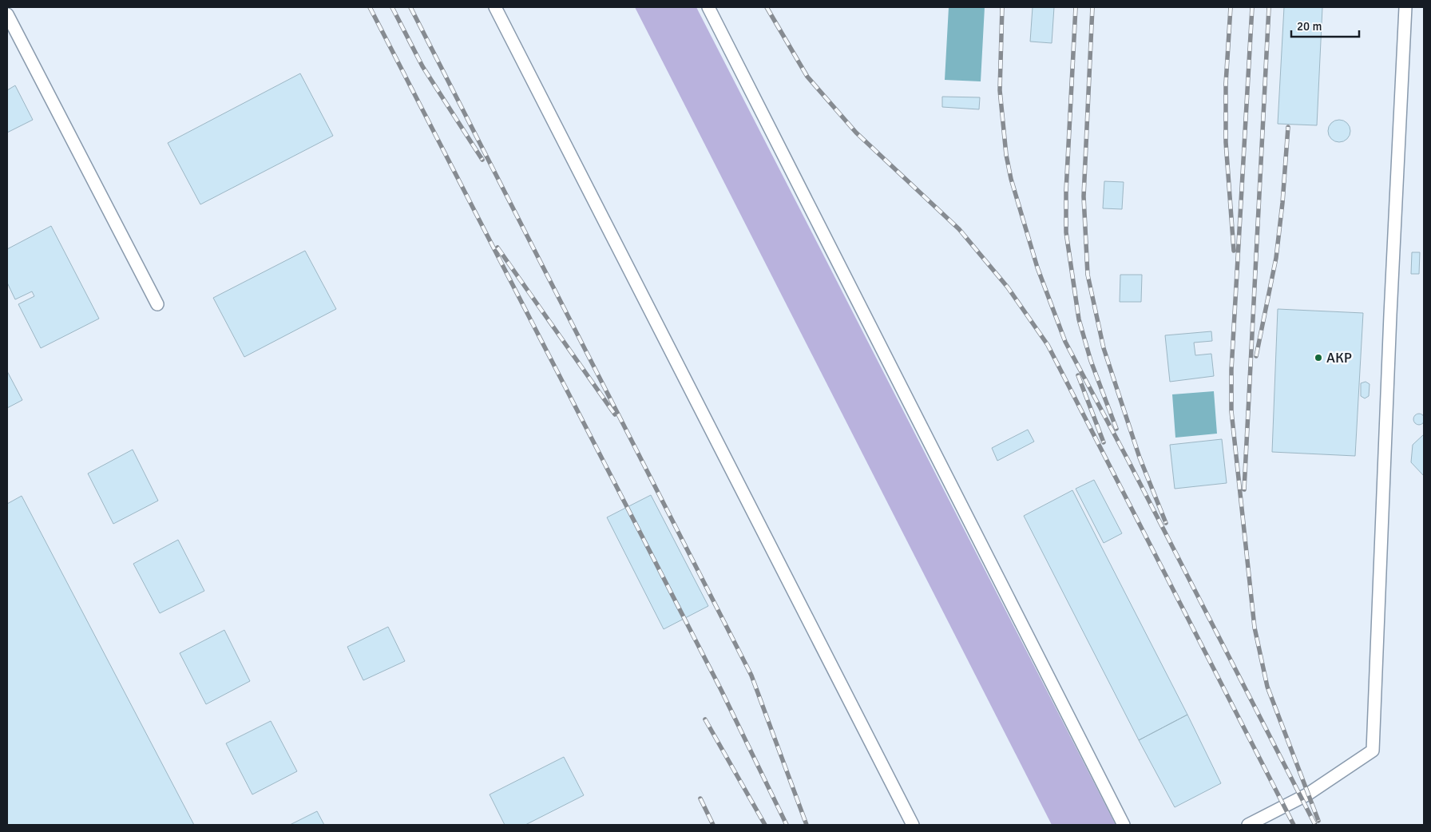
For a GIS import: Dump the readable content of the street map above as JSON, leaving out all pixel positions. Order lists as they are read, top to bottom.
{
  "places": ["AKP"],
  "scale_bar": "20 m"
}
